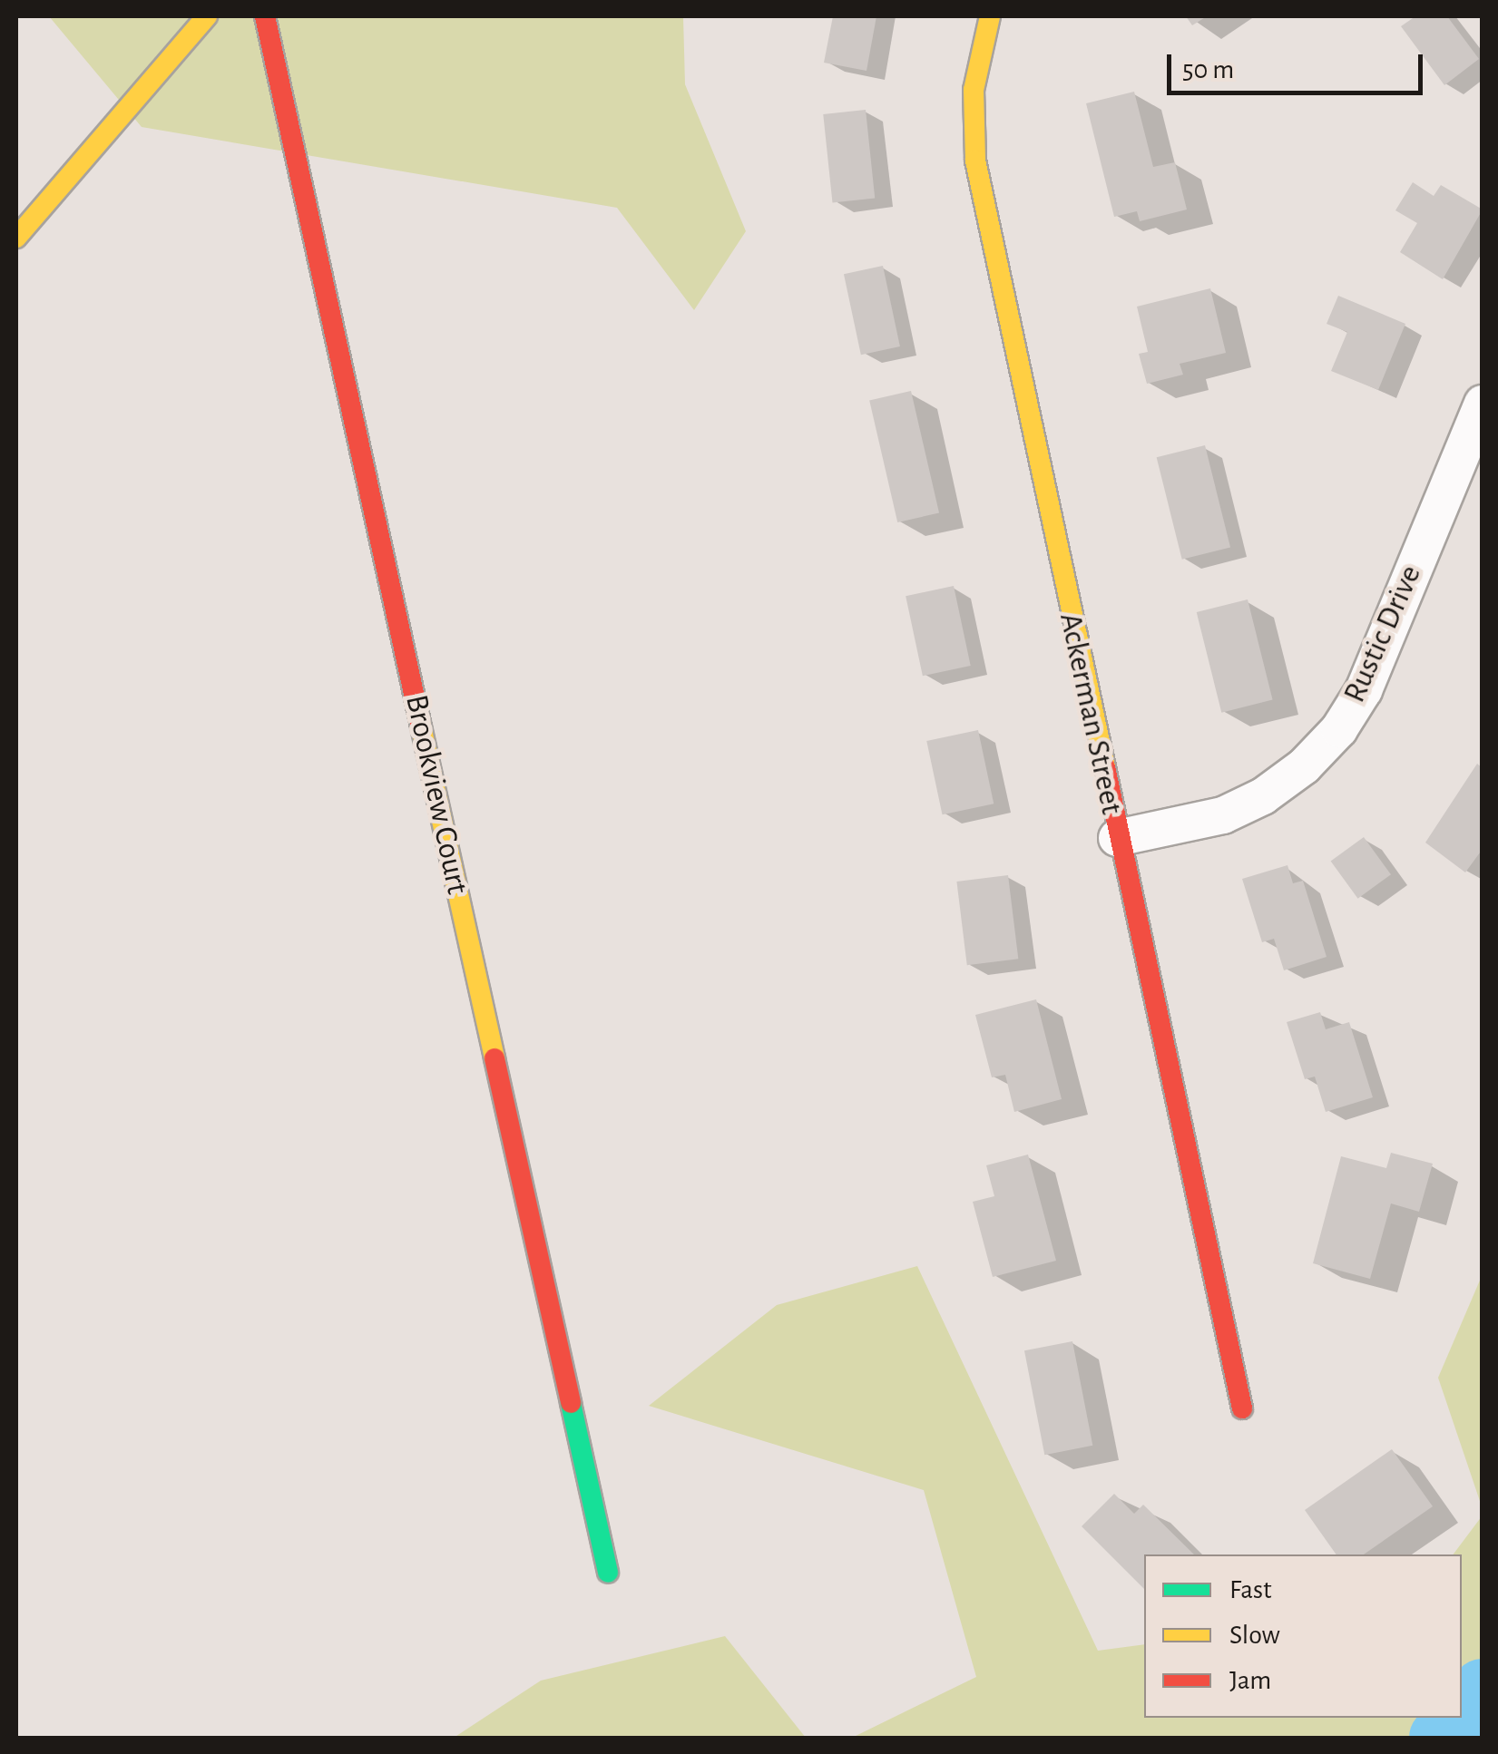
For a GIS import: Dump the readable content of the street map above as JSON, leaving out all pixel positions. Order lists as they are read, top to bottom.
{
  "streets": {
    "street": ["Rustic Drive", "Ackerman Street", "Brookview Court"]
  },
  "crossings": [
    ["Rustic Drive", "Ackerman Street"]
  ],
  "legend": ["Fast", "Slow", "Jam"],
  "scale_bar": "50 m"
}
